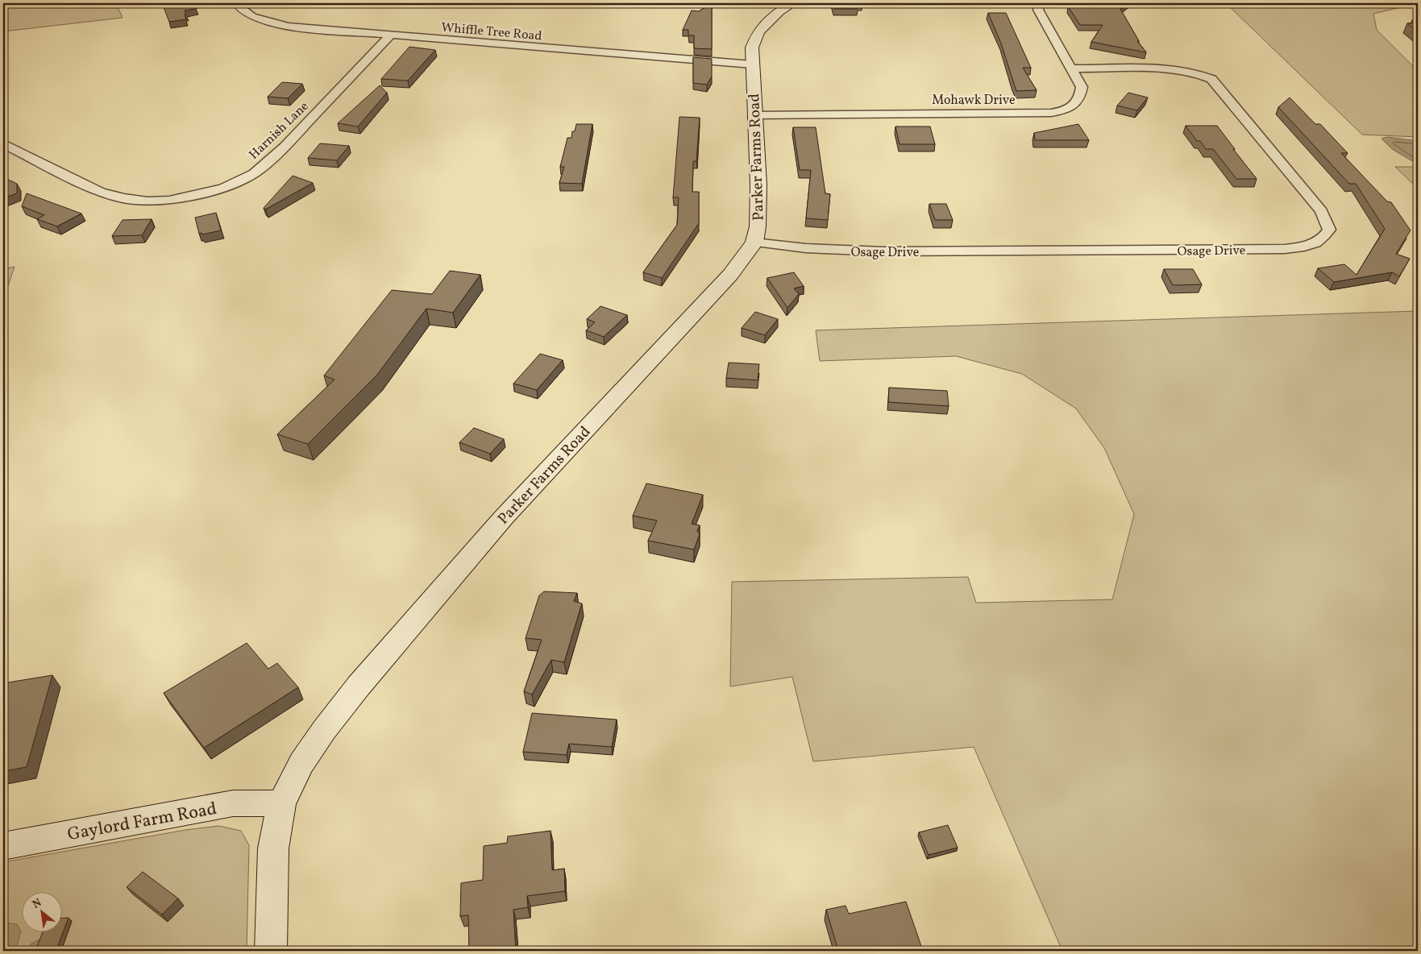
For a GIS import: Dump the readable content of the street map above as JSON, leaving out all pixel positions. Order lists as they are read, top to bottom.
{
  "streets": {
    "street": [
      "Whiffle Tree Road",
      "Mohawk Drive",
      "Harnish Lane",
      "Parker Farms Road",
      "Osage Drive",
      "Gaylord Farm Road"
    ]
  },
  "crossings": [
    ["Whiffle Tree Road", "Harnish Lane"],
    ["Whiffle Tree Road", "Parker Farms Road"],
    ["Mohawk Drive", "Parker Farms Road"],
    ["Mohawk Drive", "Osage Drive"],
    ["Parker Farms Road", "Osage Drive"],
    ["Parker Farms Road", "Gaylord Farm Road"]
  ],
  "north": "top left"
}
